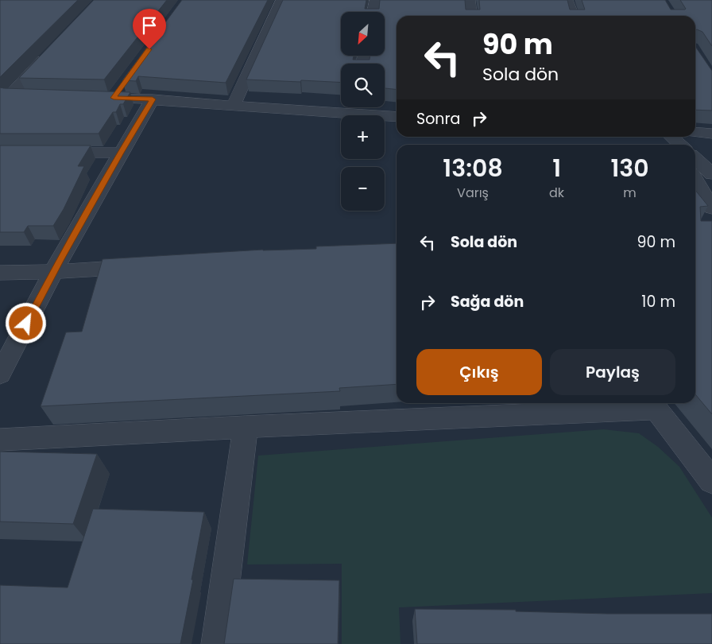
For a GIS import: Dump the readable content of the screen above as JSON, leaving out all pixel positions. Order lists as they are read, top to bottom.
{
  "north": "bottom left",
  "page": {
    "map_buttons": ["+", "−"],
    "turn": ["90 m", "Sola dön"],
    "then": "Sonra",
    "eta": [
      "13:08",
      "Varış",
      "1",
      "dk",
      "130",
      "m"
    ],
    "list": [
      {
        "name": "Sola dön",
        "value": "90 m"
      },
      {
        "name": "Sağa dön",
        "value": "10 m"
      }
    ],
    "buttons": ["Çıkış", "Paylaş"]
  }
}
